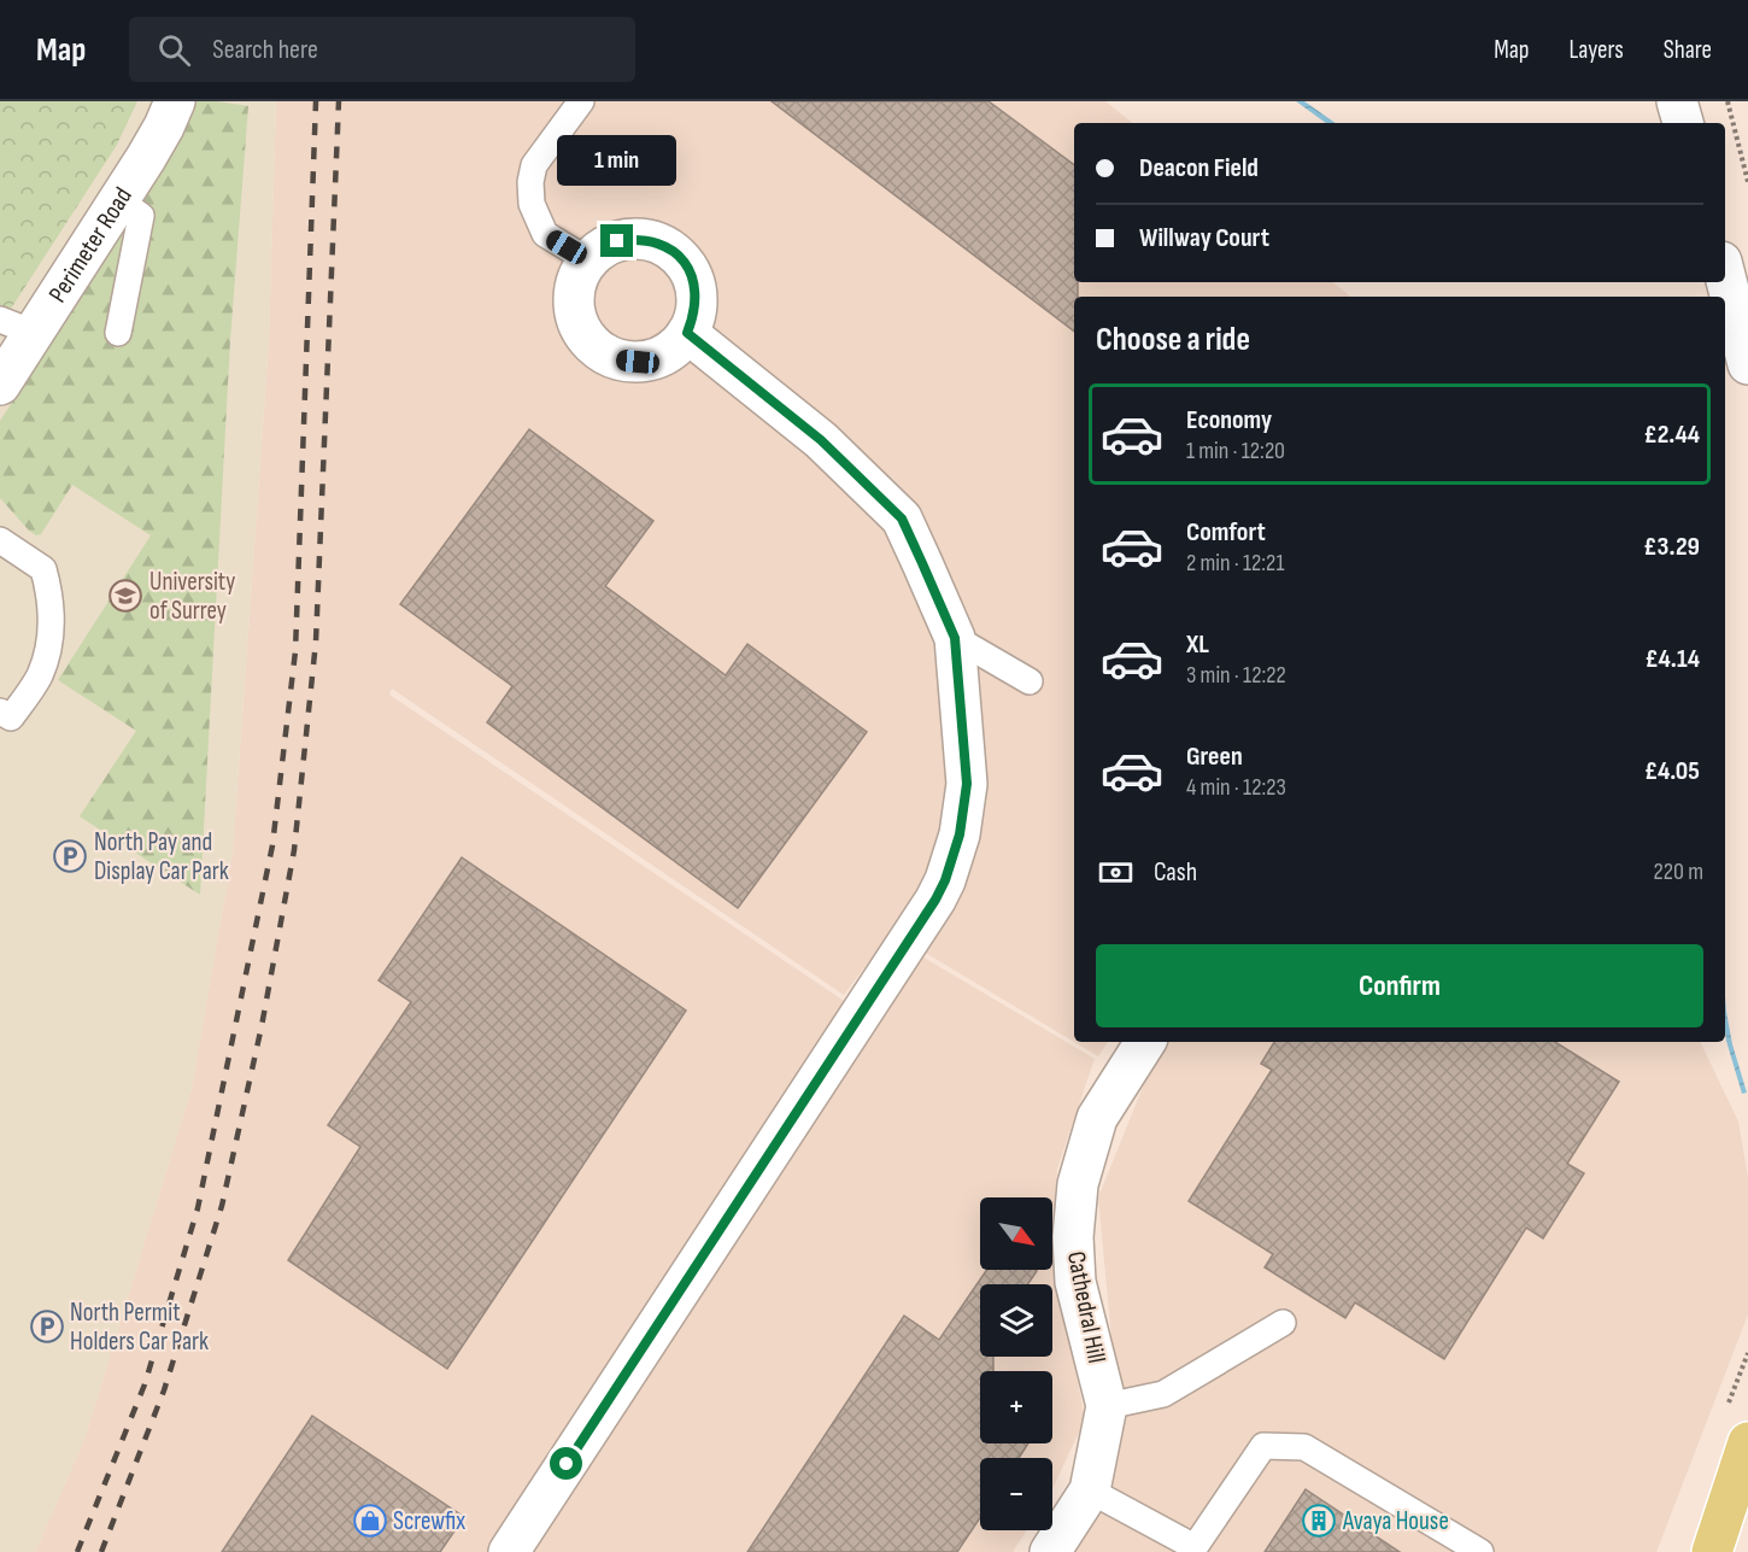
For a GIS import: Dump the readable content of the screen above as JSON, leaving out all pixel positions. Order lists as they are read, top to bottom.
{
  "streets": {
    "street": ["Perimeter Road", "Cathedral Hill"]
  },
  "places": {
    "school or university": ["University of Surrey"],
    "parking": ["North Pay and Display Car Park", "North Permit Holders Car Park"],
    "shop": ["Screwfix"],
    "building": ["Avaya House"]
  },
  "north": "bottom right",
  "page": {
    "header": "Map",
    "search": "Search here",
    "nav": ["Map", "Layers", "Share"],
    "banner": ["Deacon Field", "Willway Court"],
    "bubble": "1 min",
    "heading": "Choose a ride",
    "list": [
      {
        "name": "Economy",
        "note": "1 min · 12:20",
        "value": "£2.44"
      },
      {
        "name": "Comfort",
        "note": "2 min · 12:21",
        "value": "£3.29"
      },
      {
        "name": "XL",
        "note": "3 min · 12:22",
        "value": "£4.14"
      },
      {
        "name": "Green",
        "note": "4 min · 12:23",
        "value": "£4.05"
      }
    ],
    "pay": ["Cash", "220 m"],
    "buttons": "Confirm",
    "map_buttons": ["+", "−"]
  }
}
